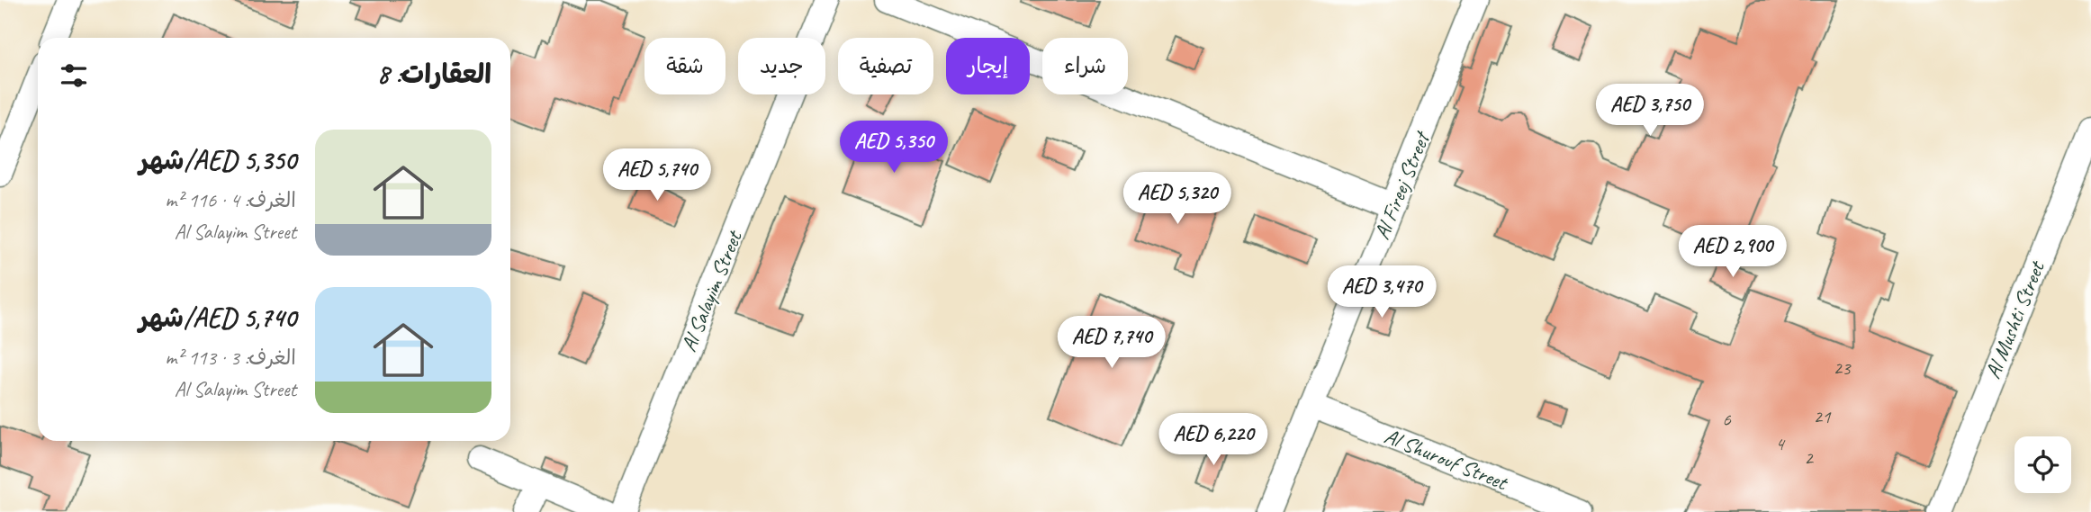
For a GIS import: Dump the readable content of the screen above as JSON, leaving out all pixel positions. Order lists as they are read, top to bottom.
{
  "streets": {
    "street": [
      "Al Fireej Street",
      "Al Salayim Street",
      "Al Mushti Street",
      "Al Shurouf Street"
    ]
  },
  "crossings": [
    ["Al Fireej Street", "Al Shurouf Street"]
  ],
  "house_numbers": [
    "23",
    "21",
    "6",
    "4",
    "2"
  ],
  "page": {
    "chip": [
      "شراء",
      "إيجار",
      "تصفية",
      "جديد",
      "شقة"
    ],
    "heading": "العقارات: 8",
    "price": [
      "AED 3,750",
      "AED 5,350",
      "AED 5,740",
      "AED 5,320",
      "AED 2,900",
      "AED 3,470",
      "AED 7,740",
      "AED 6,220"
    ],
    "list": [
      {
        "name": "AED 5,350/شهر",
        "note": "الغرف: 4 · 116 m² · Al Salayim Street"
      },
      {
        "name": "AED 5,740/شهر",
        "note": "الغرف: 3 · 113 m² · Al Salayim Street"
      }
    ]
  }
}
